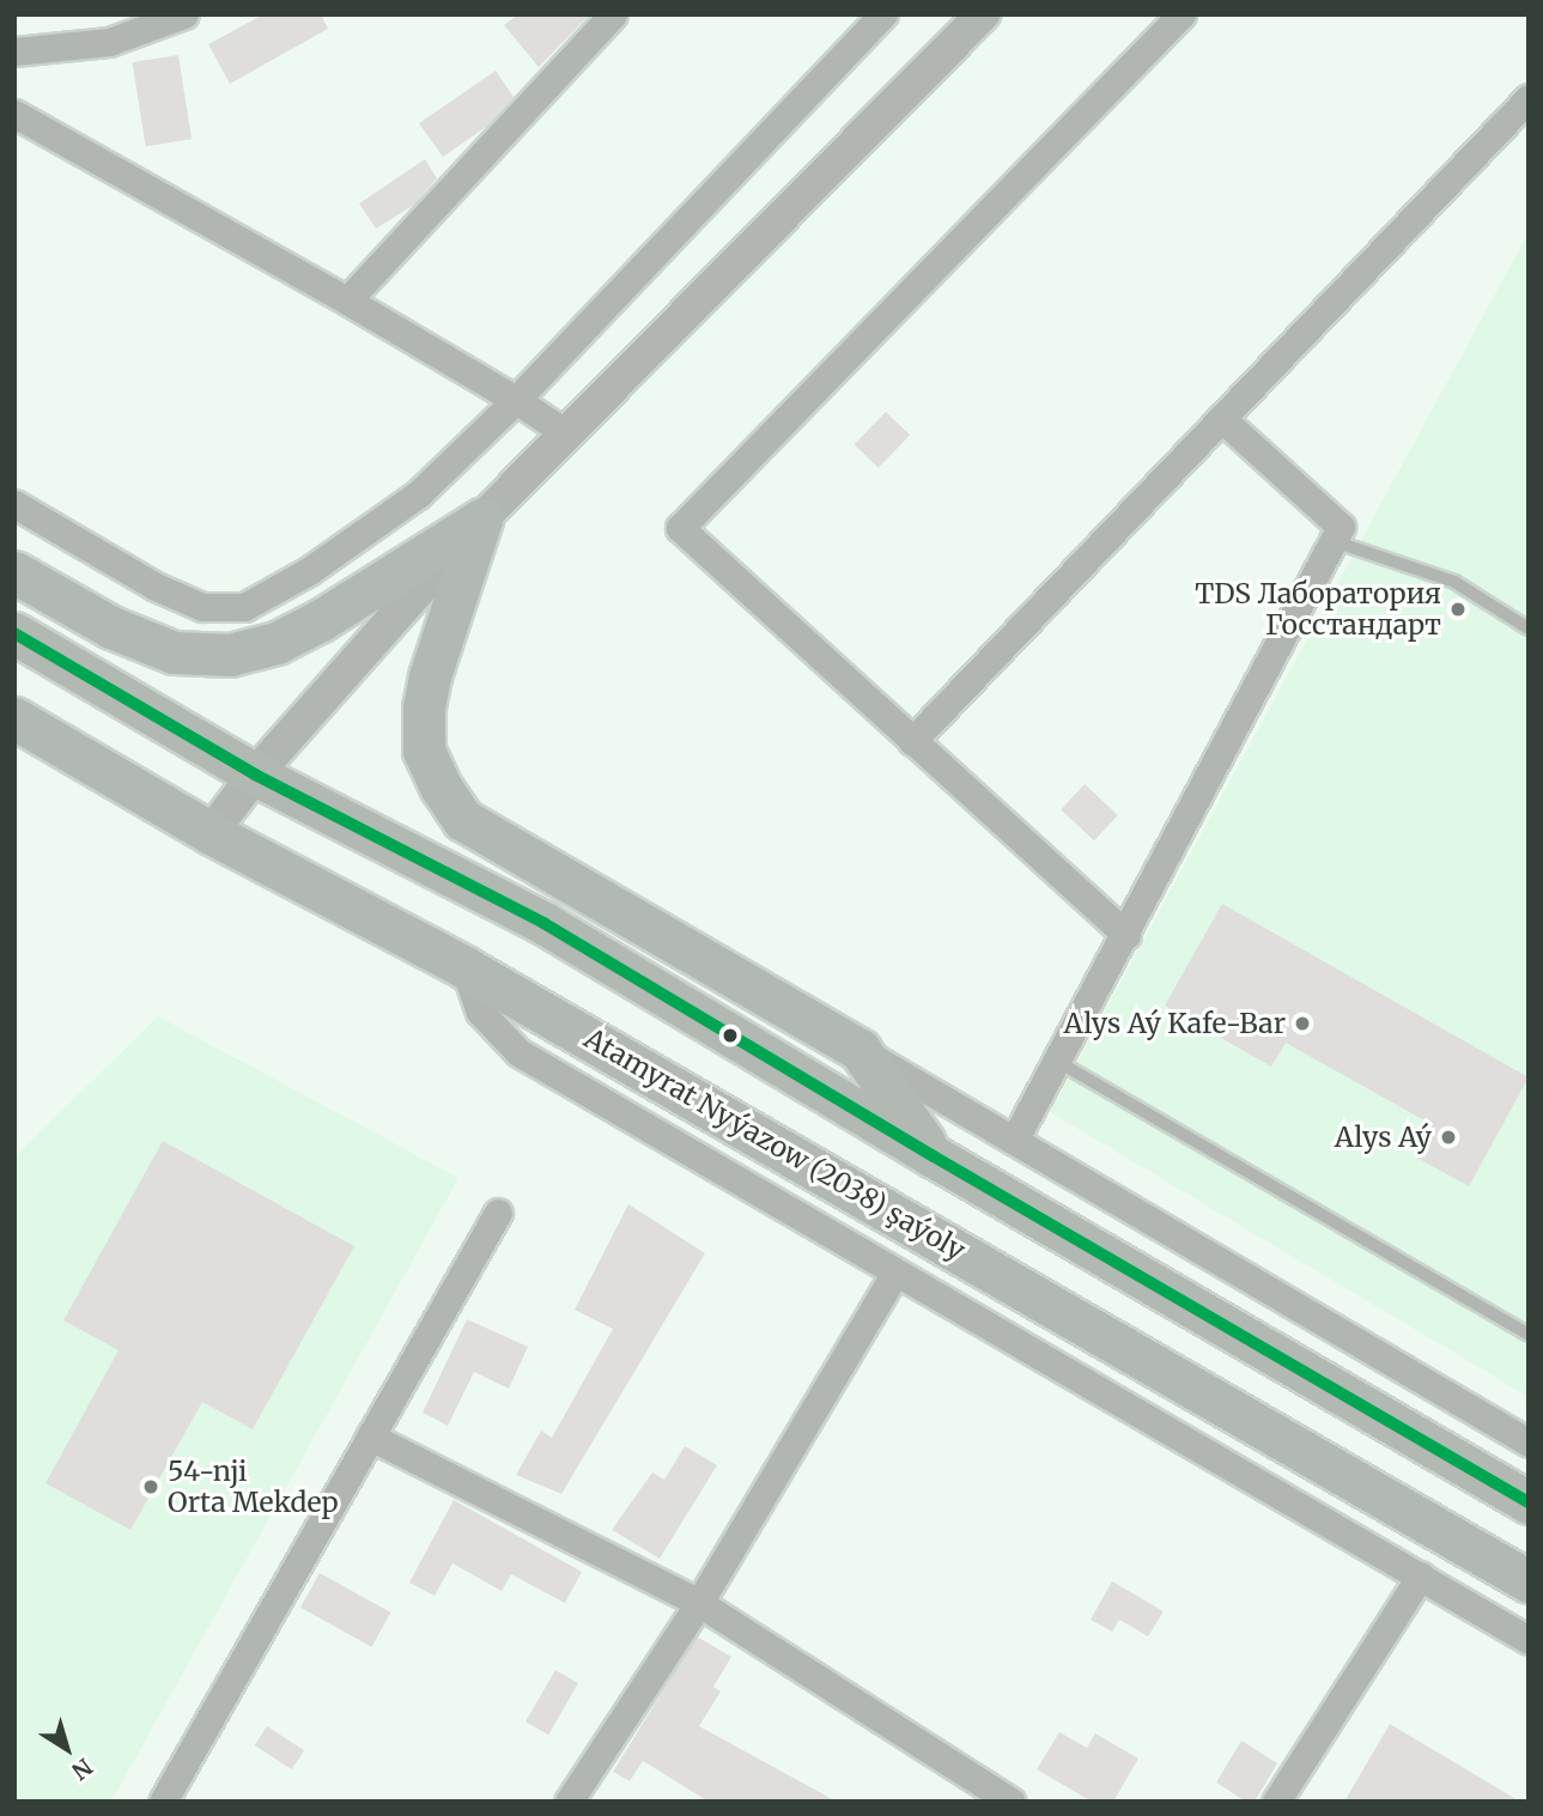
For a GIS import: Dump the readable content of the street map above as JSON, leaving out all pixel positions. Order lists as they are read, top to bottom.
{
  "streets": {
    "main road": ["Atamyrat Nyýazow (2038) şaýoly"]
  },
  "places": [
    "TDS Лаборатория Госстандарт",
    "Alys Aý Kafe-Bar",
    "Alys Aý",
    "54-nji Orta Mekdep"
  ],
  "north": "bottom right"
}
